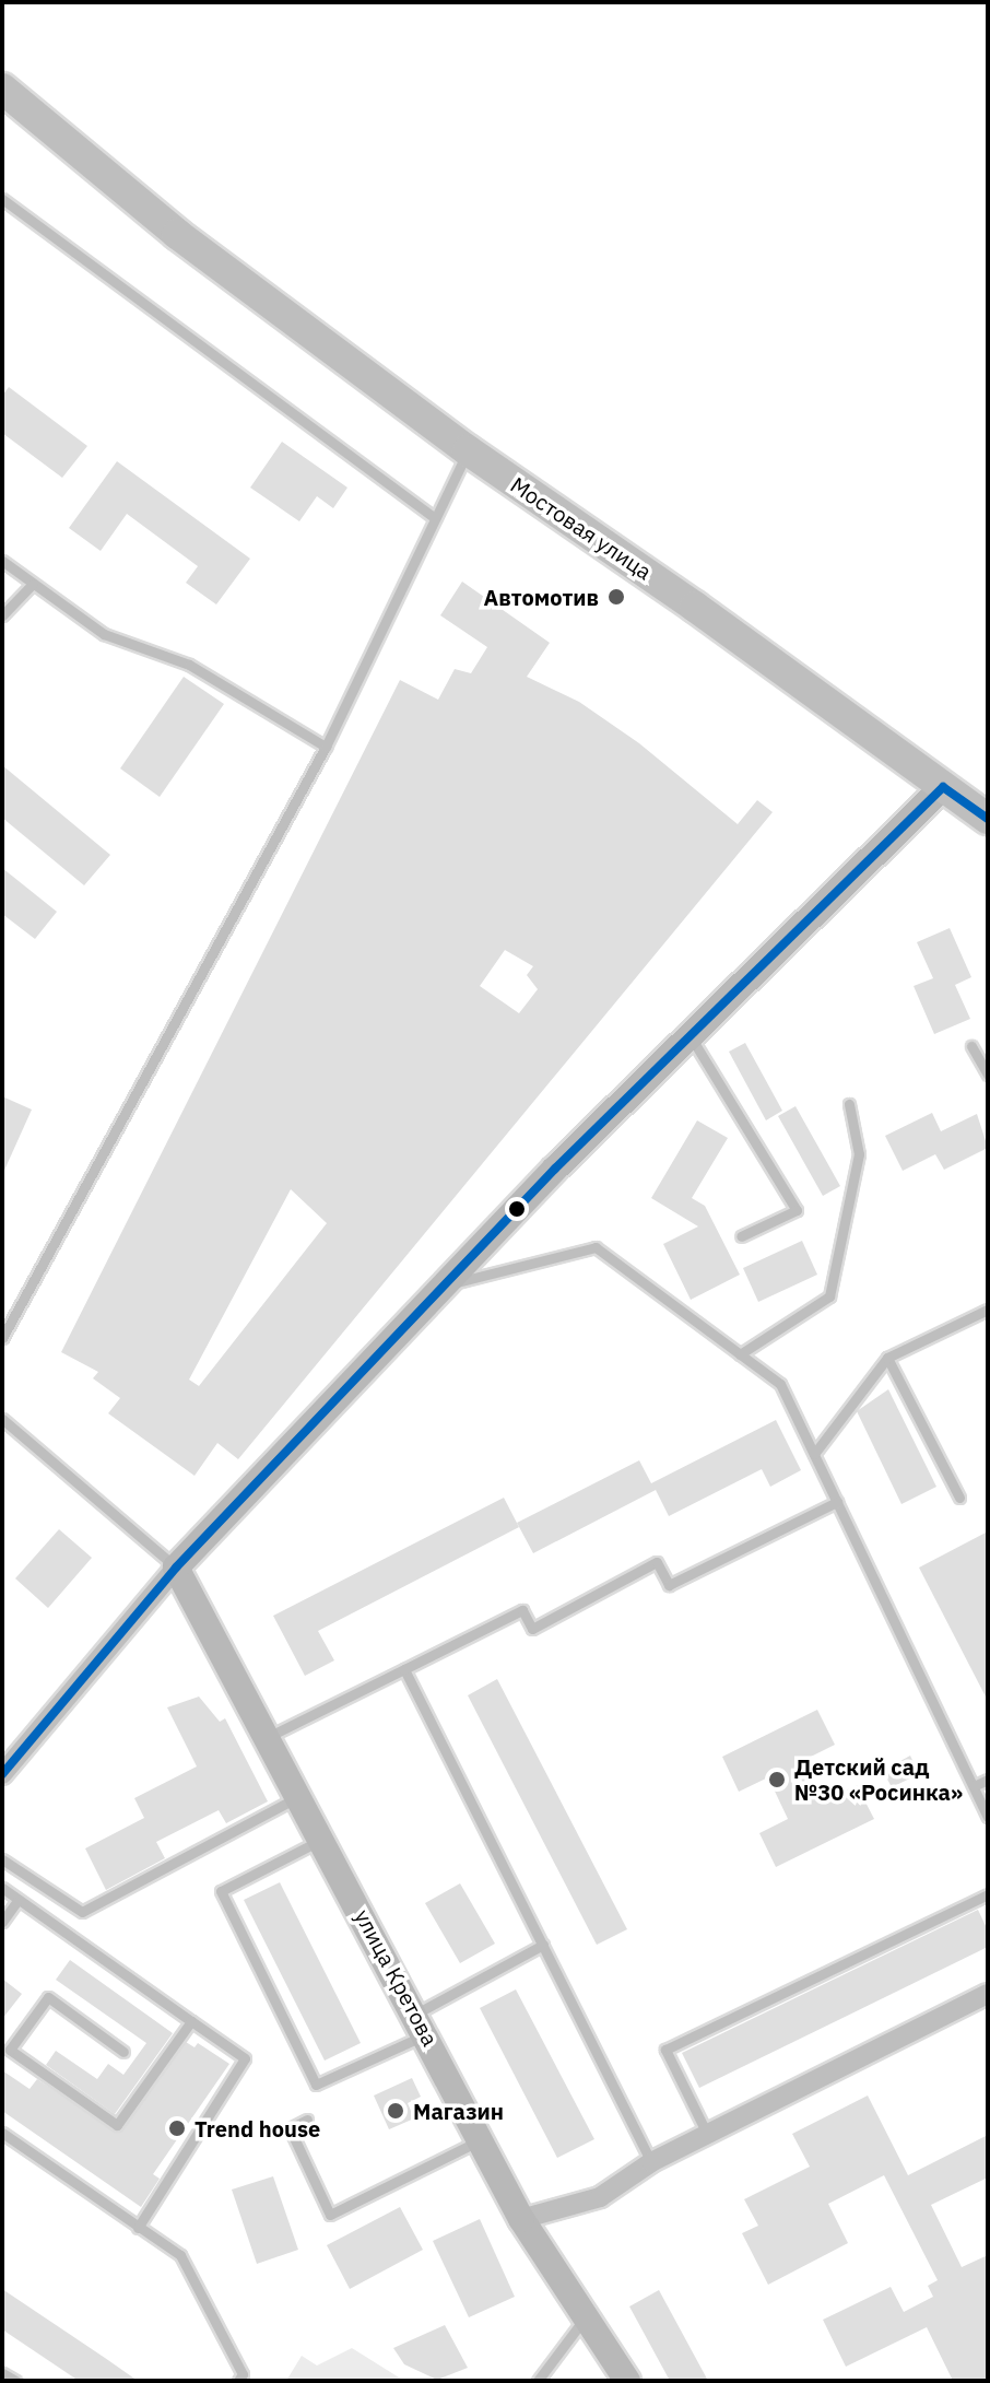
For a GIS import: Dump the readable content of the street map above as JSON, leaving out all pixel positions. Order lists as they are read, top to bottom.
{
  "streets": {
    "main road": ["Мостовая улица"],
    "street": ["улица Кретова"]
  },
  "places": [
    "Автомотив",
    "Детский сад №30 «Росинка»",
    "Магазин",
    "Trend house"
  ]
}
